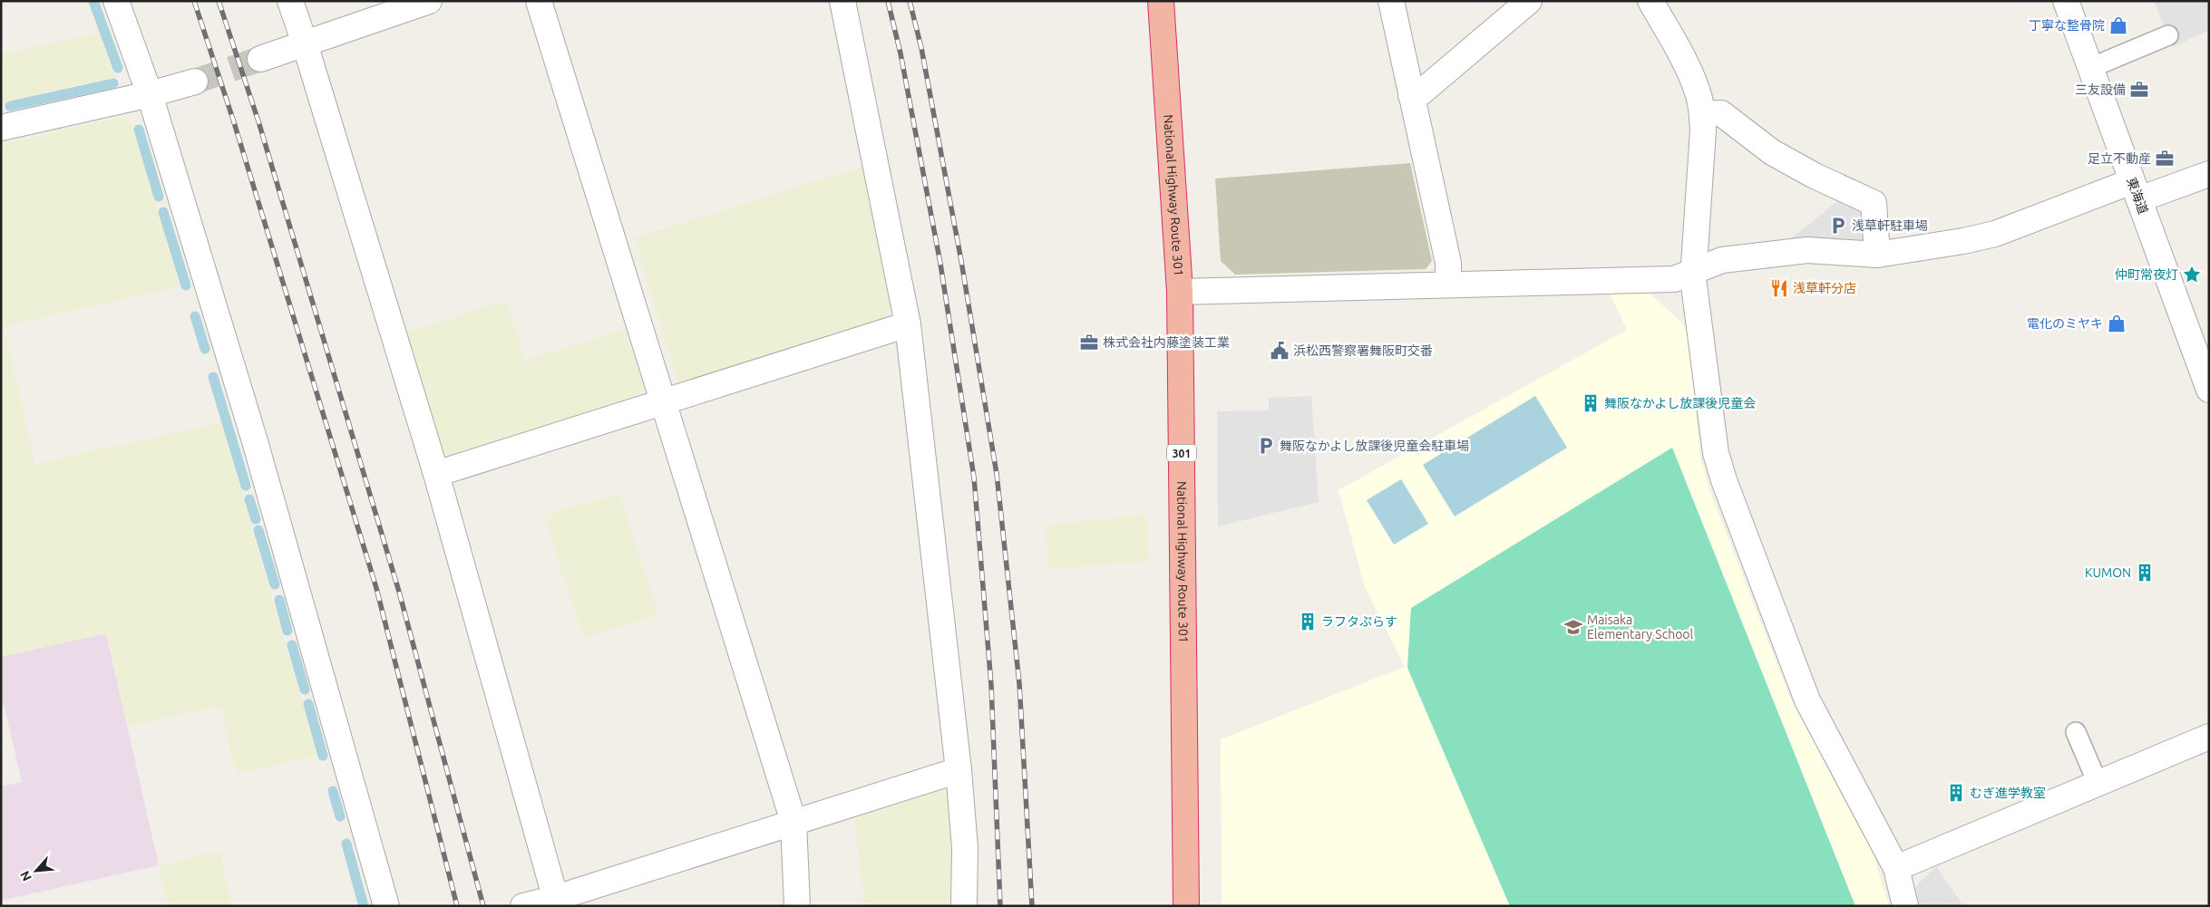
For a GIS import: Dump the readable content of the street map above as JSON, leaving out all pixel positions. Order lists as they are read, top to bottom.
{
  "streets": {
    "highway": ["National Highway Route 301", "301"],
    "street": ["東海道"]
  },
  "places": {
    "shop": ["丁寧な整骨院", "電化のミヤキ"],
    "office": ["三友設備", "足立不動産", "株式会社内藤塗装工業"],
    "parking": ["浅草軒駐車場", "舞阪なかよし放課後児童会駐車場"],
    "place": ["仲町常夜灯"],
    "restaurant": ["浅草軒分店"],
    "public building": ["浜松西警察署舞阪町交番"],
    "building": [
      "舞阪なかよし放課後児童会",
      "KUMON",
      "ラフタぷらす",
      "むぎ進学教室"
    ],
    "school or university": ["Maisaka Elementary School"]
  },
  "north": "bottom left"
}
